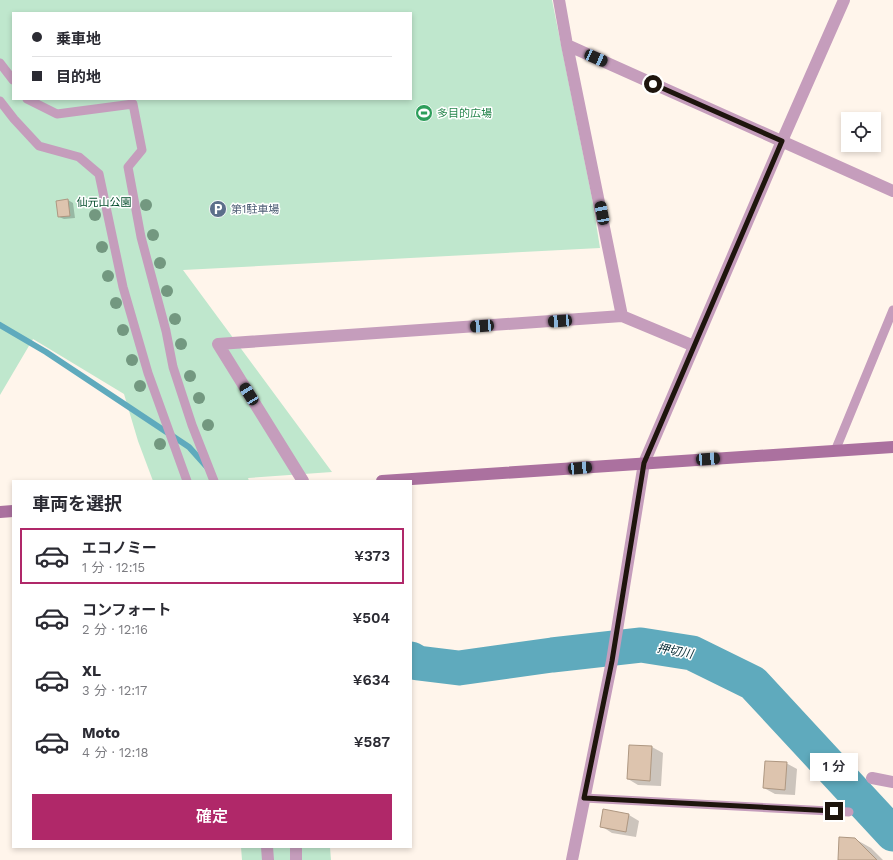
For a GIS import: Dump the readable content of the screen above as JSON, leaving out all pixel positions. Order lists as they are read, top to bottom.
{
  "water": ["押切川"],
  "parks": ["仙元山公園"],
  "places": {
    "sports": ["多目的広場"],
    "parking": ["第1駐車場"]
  },
  "page": {
    "banner": ["乗車地", "目的地"],
    "heading": "車両を選択",
    "list": [
      {
        "name": "エコノミー",
        "note": "1 分 · 12:15",
        "value": "¥373"
      },
      {
        "name": "コンフォート",
        "note": "2 分 · 12:16",
        "value": "¥504"
      },
      {
        "name": "XL",
        "note": "3 分 · 12:17",
        "value": "¥634"
      },
      {
        "name": "Moto",
        "note": "4 分 · 12:18",
        "value": "¥587"
      }
    ],
    "bubble": "1 分",
    "buttons": "確定"
  }
}
